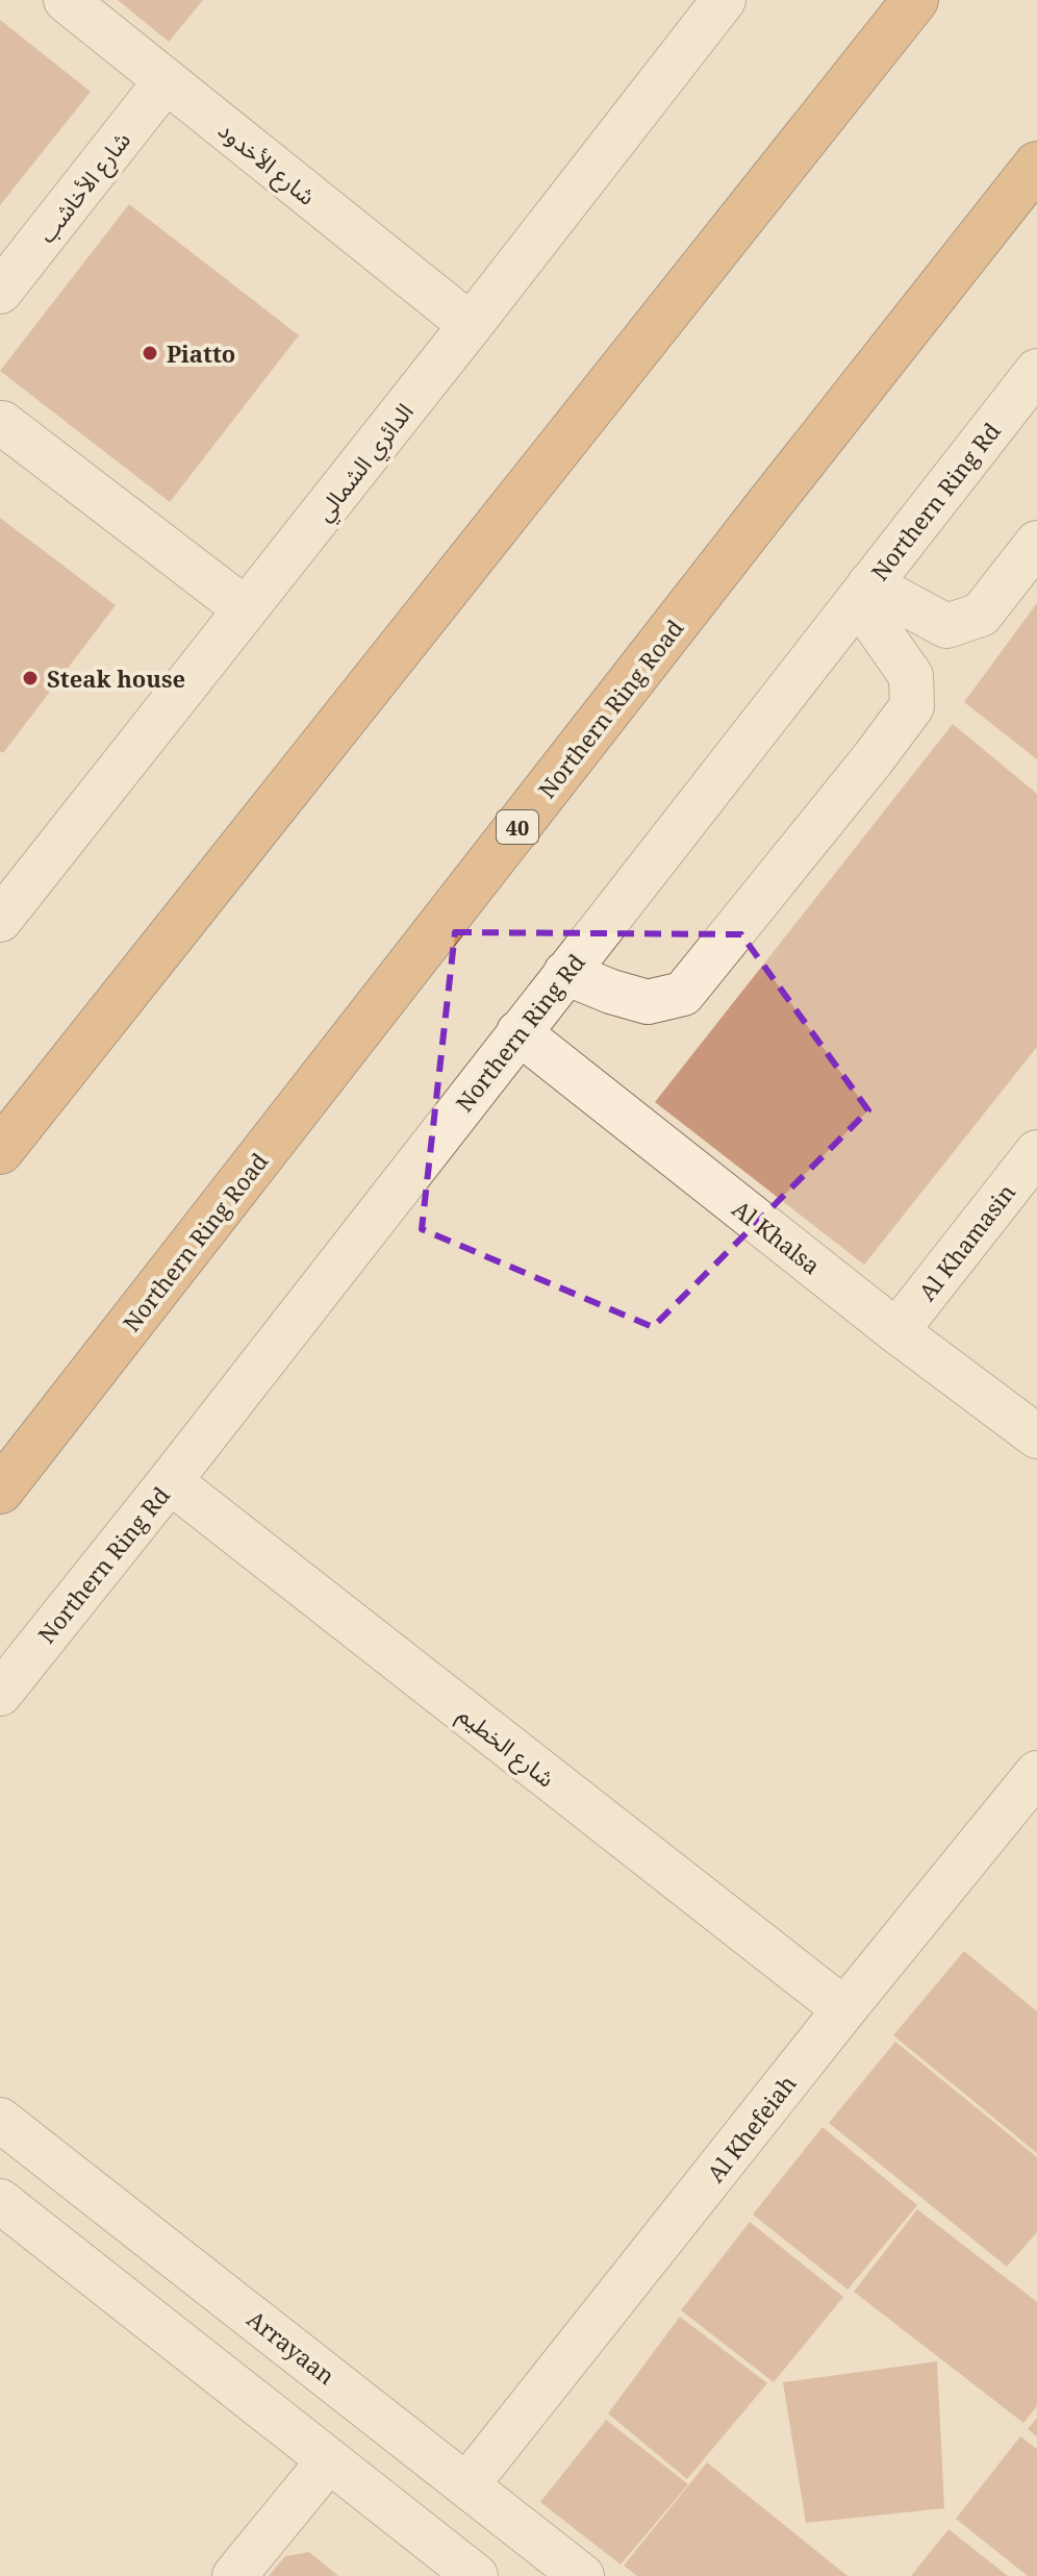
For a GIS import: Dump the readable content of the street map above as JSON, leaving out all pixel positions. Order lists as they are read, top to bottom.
{
  "streets": {
    "highway": ["Northern Ring Road", "40"],
    "street": [
      "شارع الأخدود",
      "شارع الأخاشب",
      "الدائري الشمالي",
      "Northern Ring Rd",
      "Al Khalsa",
      "Al Khamasin",
      "شارع الخطيم",
      "Al Khefeiah",
      "Arrayaan"
    ]
  },
  "crossings": [
    ["شارع الأخدود", "شارع الأخاشب"],
    ["شارع الأخدود", "الدائري الشمالي"],
    ["Northern Ring Rd", "Al Khalsa"],
    ["Northern Ring Rd", "شارع الخطيم"],
    ["Al Khalsa", "Al Khamasin"],
    ["شارع الخطيم", "Al Khefeiah"],
    ["Al Khefeiah", "Arrayaan"]
  ],
  "places": ["Piatto", "Steak house"]
}
